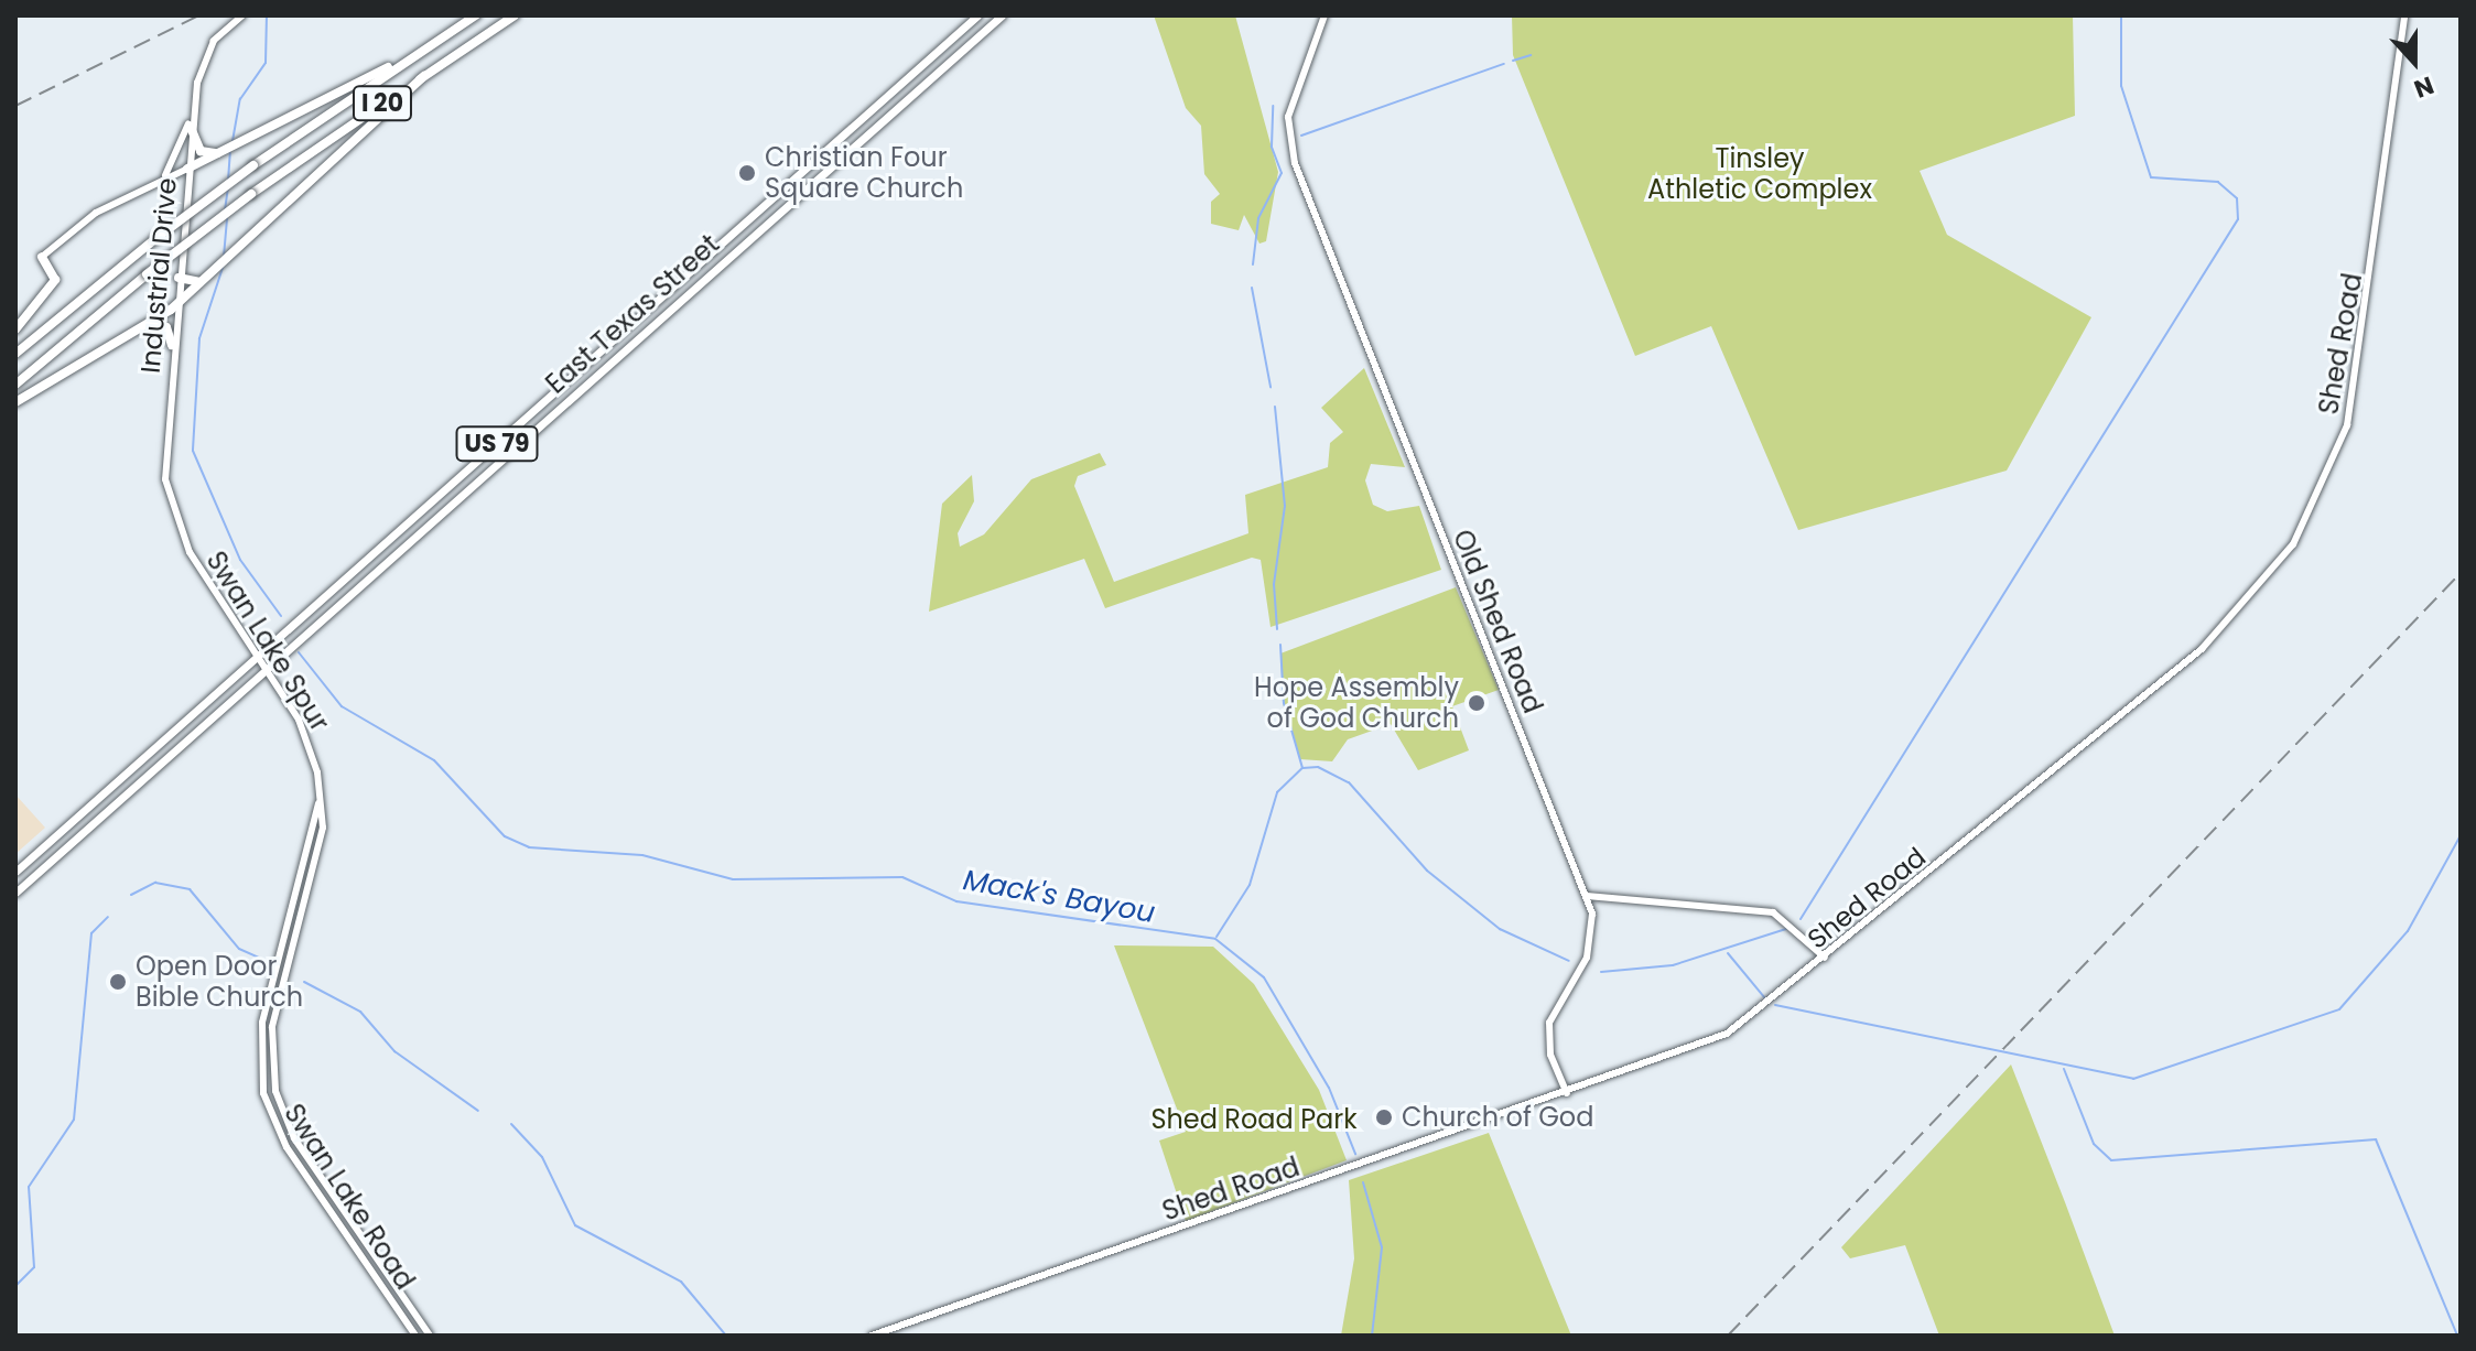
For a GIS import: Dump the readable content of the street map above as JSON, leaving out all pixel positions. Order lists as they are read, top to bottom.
{
  "streets": {
    "highway": ["I 20"],
    "main road": ["East Texas Street", "US 79"],
    "street": [
      "Industrial Drive",
      "Shed Road",
      "Old Shed Road",
      "Swan Lake Spur",
      "Swan Lake Road"
    ]
  },
  "crossings": [
    ["Industrial Drive", "Swan Lake Spur"],
    ["East Texas Street", "Swan Lake Spur"],
    ["Shed Road", "Old Shed Road"],
    ["Swan Lake Spur", "Swan Lake Road"]
  ],
  "water": ["Mack's Bayou"],
  "parks": ["Tinsley Athletic Complex", "Shed Road Park"],
  "places": [
    "Christian Four Square Church",
    "Hope Assembly of God Church",
    "Open Door Bible Church",
    "Church of God"
  ],
  "north": "bottom"
}
